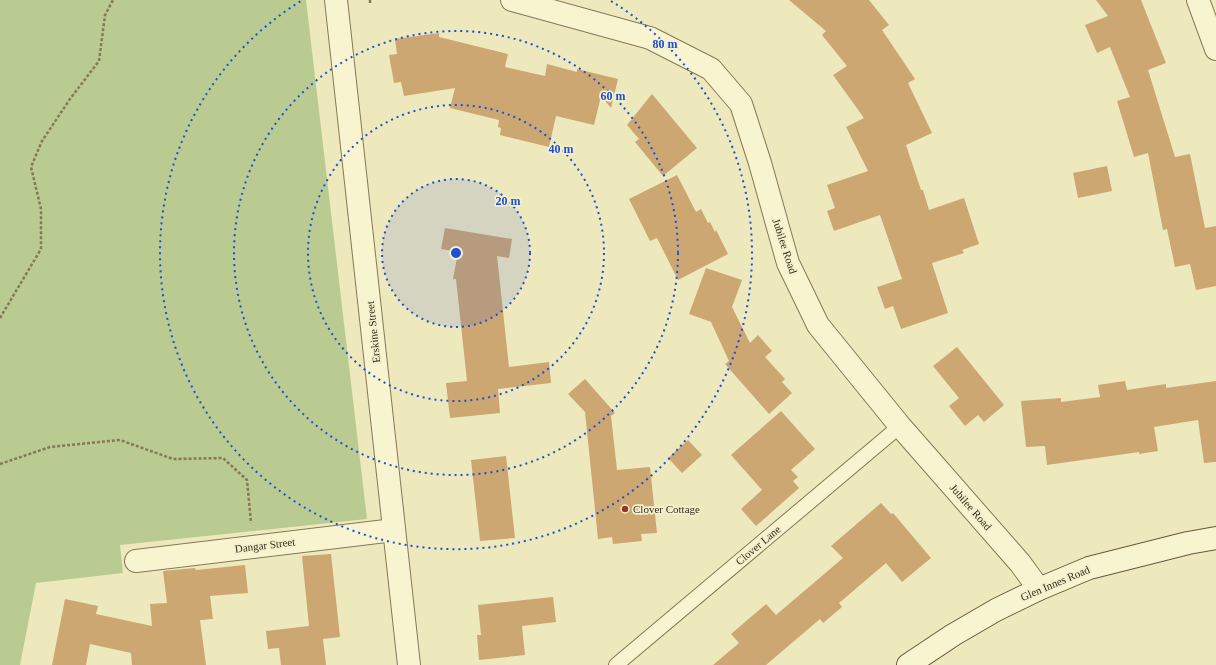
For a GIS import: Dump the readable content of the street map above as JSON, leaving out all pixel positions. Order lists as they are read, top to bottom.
{
  "streets": {
    "street": [
      "Jubilee Road",
      "Erskine Street",
      "Dangar Street",
      "Glen Innes Road"
    ],
    "lane": ["Clover Lane"]
  },
  "crossings": [
    ["Jubilee Road", "Clover Lane"],
    ["Jubilee Road", "Glen Innes Road"],
    ["Erskine Street", "Dangar Street"]
  ],
  "places": ["Clover Cottage"],
  "rings": [
    "80 m",
    "60 m",
    "40 m",
    "20 m"
  ]
}
